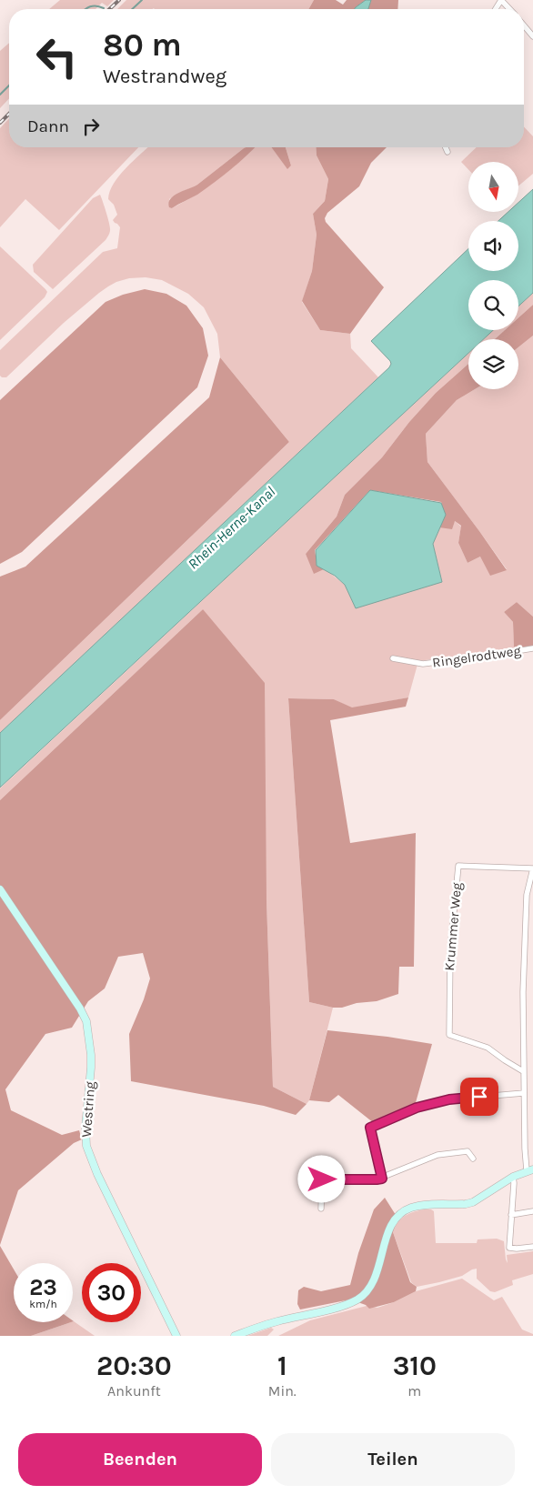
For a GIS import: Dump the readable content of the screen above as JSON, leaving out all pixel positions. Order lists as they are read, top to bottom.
{
  "streets": {
    "main road": ["Westring"],
    "street": ["Ringelrodtweg", "Krummer Weg"]
  },
  "water": ["Rhein-Herne-Kanal"],
  "north": "bottom",
  "page": {
    "turn": ["80 m", "Westrandweg"],
    "then": "Dann",
    "speed": "23 km/h",
    "limit": "30",
    "eta": [
      "20:30",
      "Ankunft",
      "1",
      "Min.",
      "310",
      "m"
    ],
    "buttons": ["Beenden", "Teilen"]
  }
}
